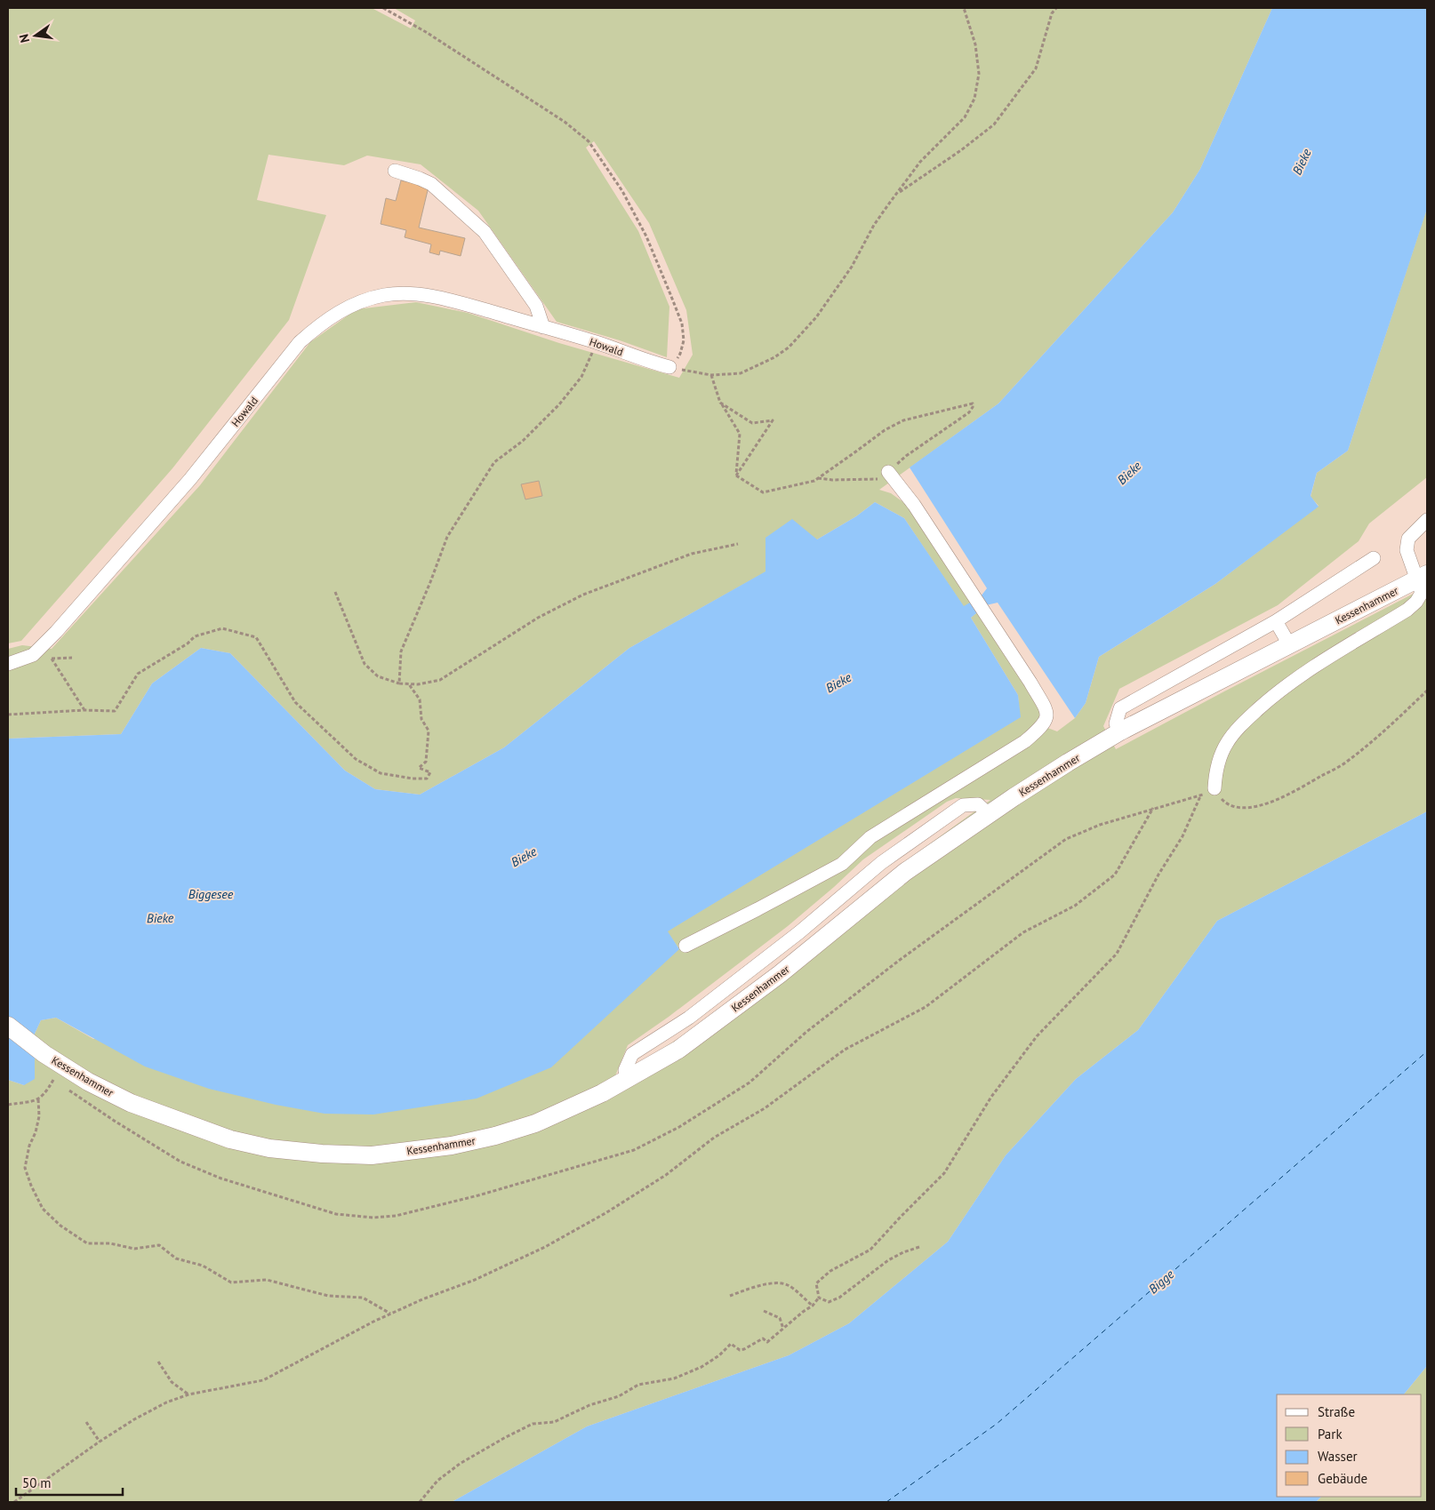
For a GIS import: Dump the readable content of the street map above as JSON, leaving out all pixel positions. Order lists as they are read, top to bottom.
{
  "streets": {
    "main road": ["Kessenhammer"],
    "street": ["Howald"]
  },
  "water": ["Bieke", "Biggesee", "Bigge"],
  "legend": [
    "Straße",
    "Park",
    "Wasser",
    "Gebäude"
  ],
  "scale_bar": "50 m",
  "north": "left"
}
